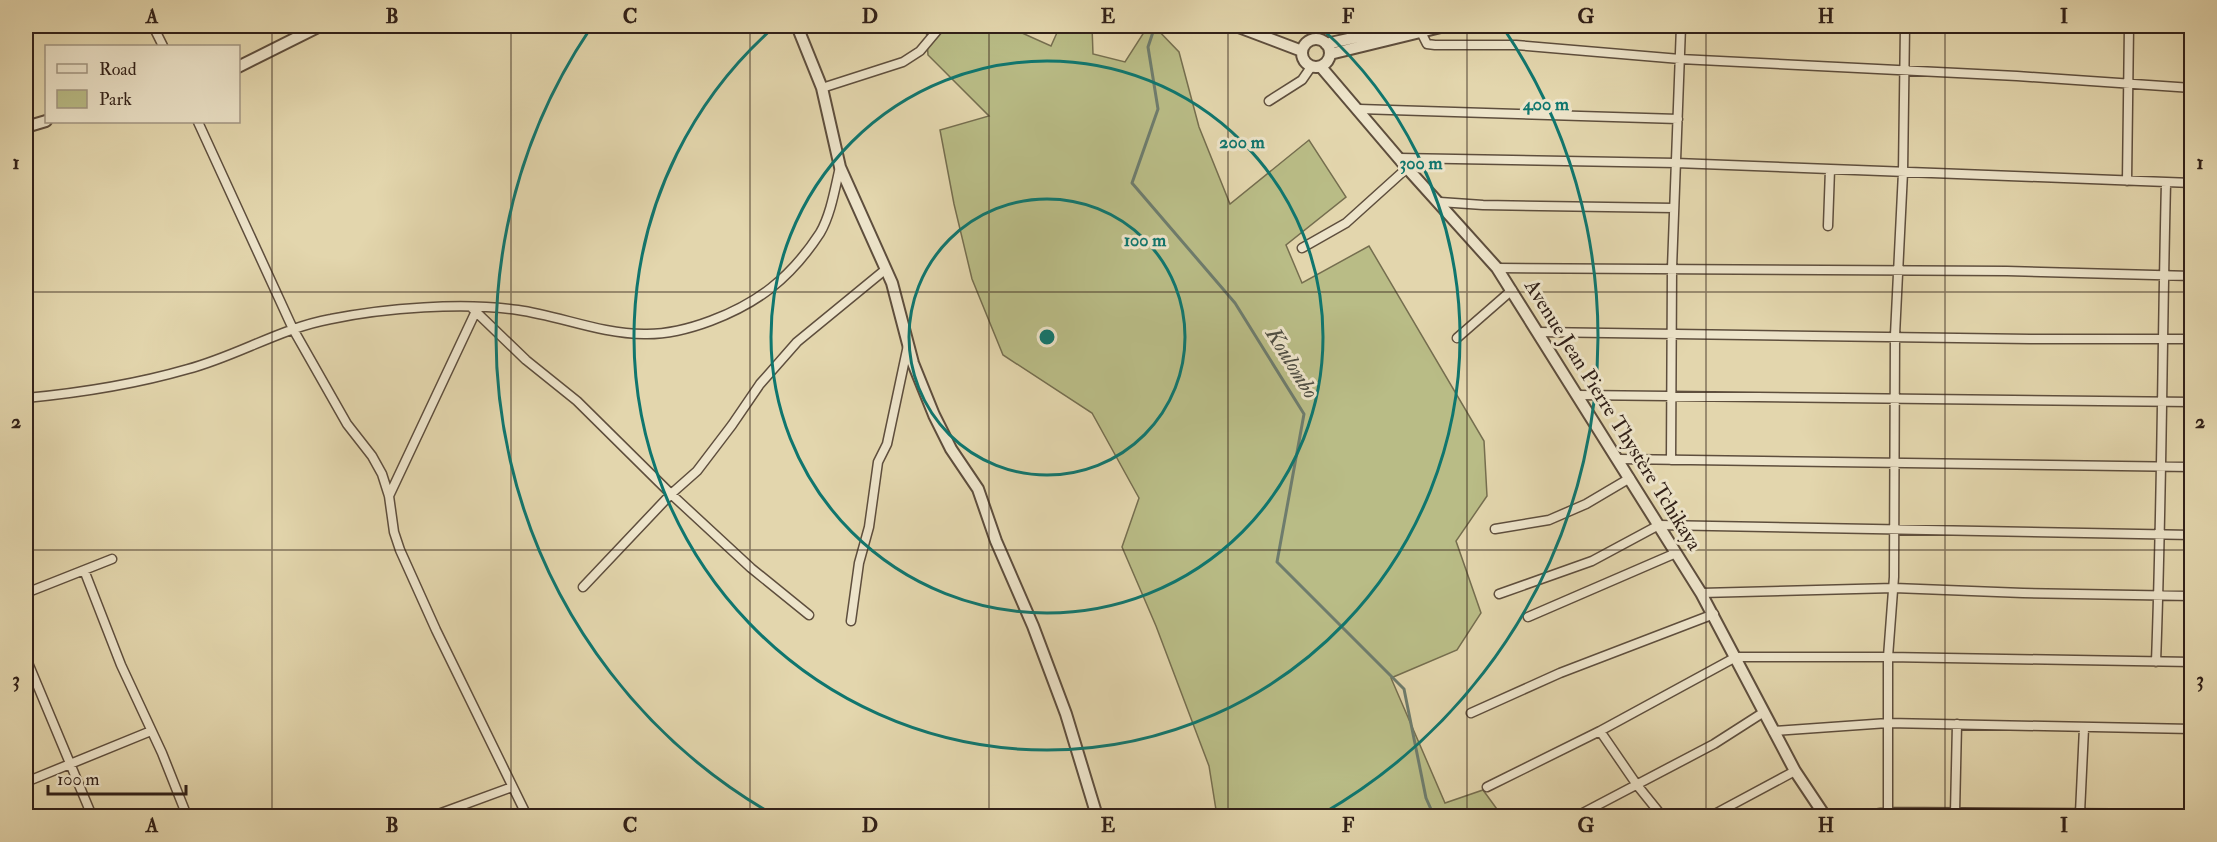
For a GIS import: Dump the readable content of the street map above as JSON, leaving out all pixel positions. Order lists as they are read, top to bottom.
{
  "streets": {
    "street": ["Avenue Jean Pierre Thystère Tchikaya"]
  },
  "water": ["Koulombo"],
  "legend": ["Road", "Park"],
  "scale_bar": "100 m",
  "grid": {
    "columns": [
      "A",
      "B",
      "C",
      "D",
      "E",
      "F",
      "G",
      "H",
      "I"
    ],
    "rows": ["1", "2", "3"]
  },
  "rings": [
    "400 m",
    "200 m",
    "300 m",
    "100 m"
  ]
}
